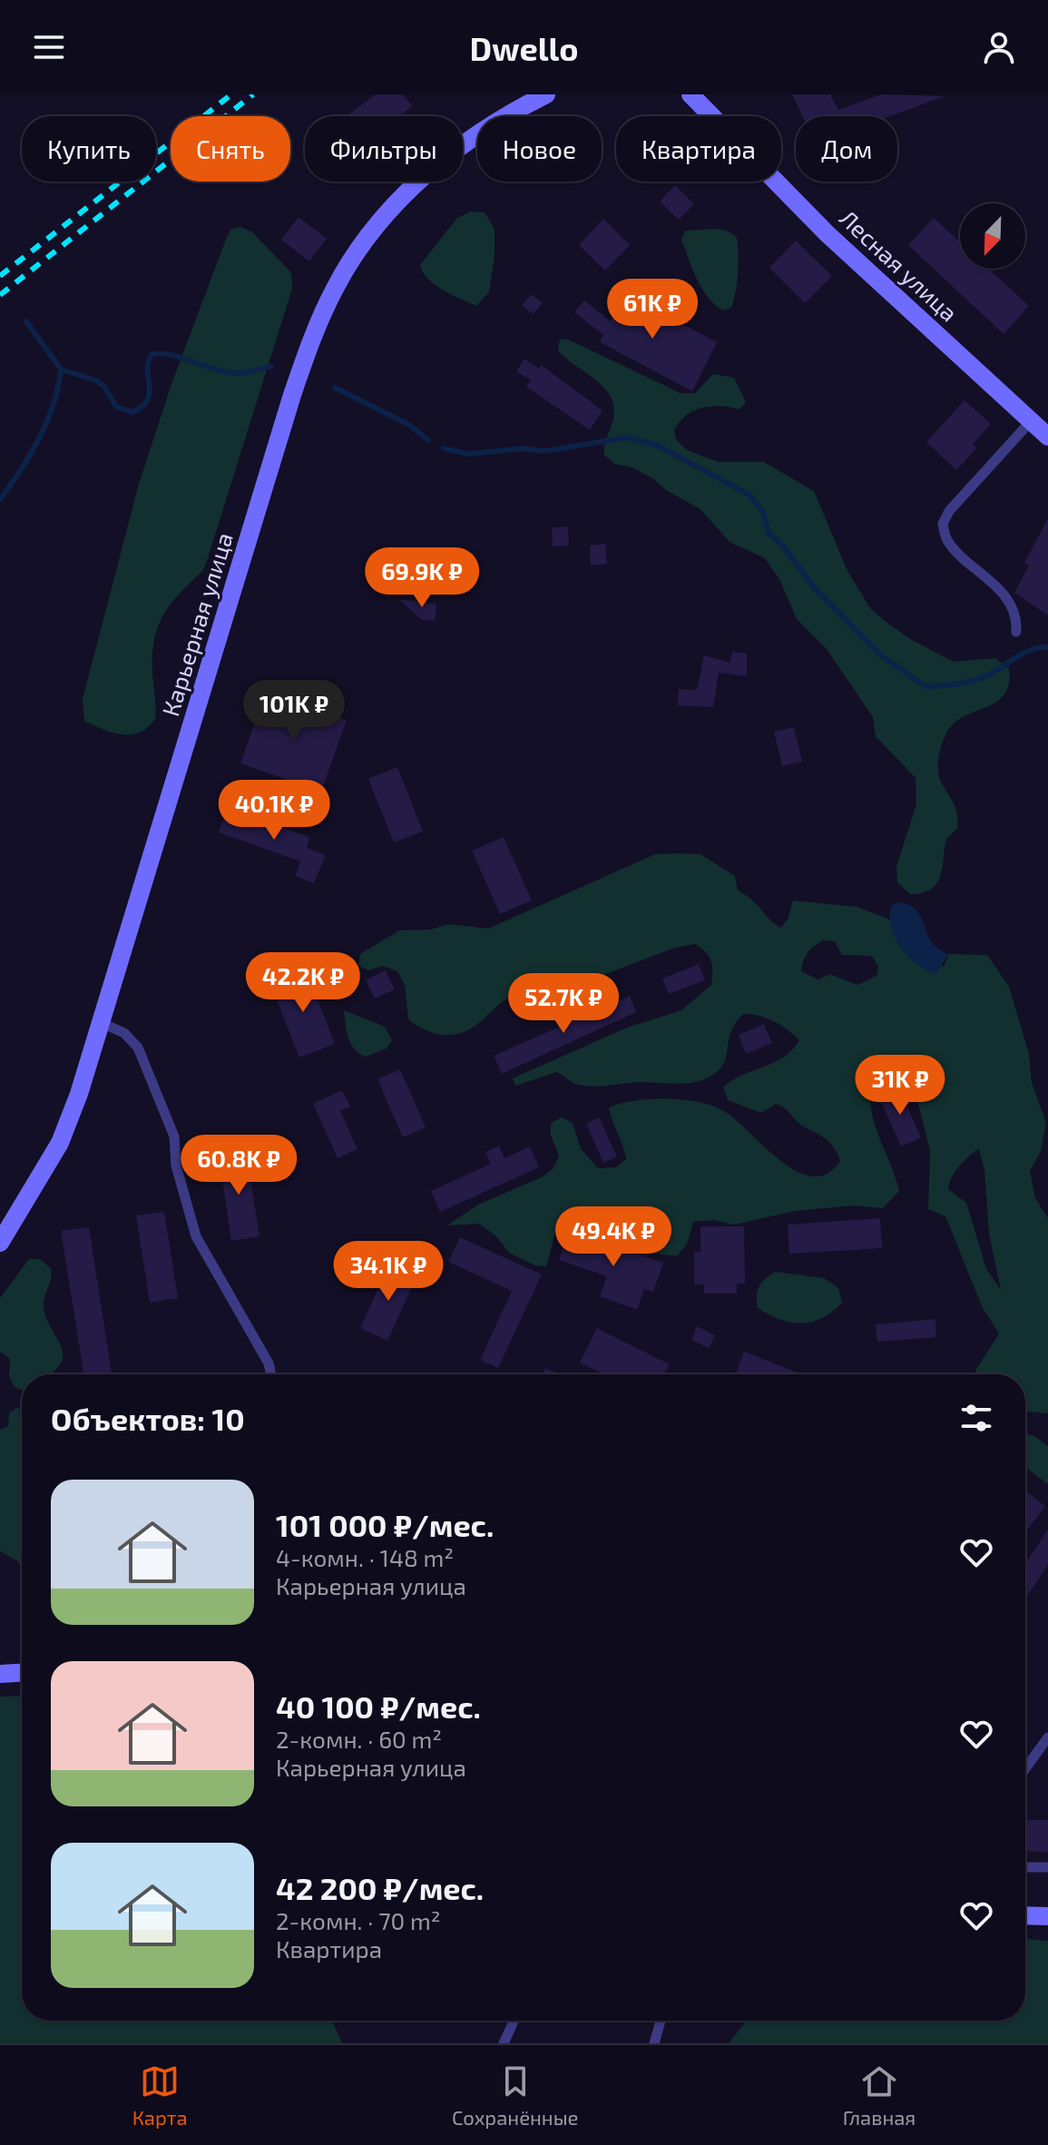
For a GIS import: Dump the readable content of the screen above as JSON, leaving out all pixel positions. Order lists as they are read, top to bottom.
{
  "streets": {
    "main road": ["Лесная улица", "Карьерная улица"]
  },
  "north": "bottom left",
  "page": {
    "header": "Dwello",
    "chip": [
      "Купить",
      "Снять",
      "Фильтры",
      "Новое",
      "Квартира",
      "Дом"
    ],
    "price": [
      "61K ₽",
      "69.9K ₽",
      "101K ₽",
      "40.1K ₽",
      "42.2K ₽",
      "52.7K ₽",
      "31K ₽",
      "60.8K ₽",
      "49.4K ₽",
      "34.1K ₽"
    ],
    "heading": "Объектов: 10",
    "list": [
      {
        "name": "101 000 ₽/мес.",
        "note": "4-комн. · 148 m² · Карьерная улица"
      },
      {
        "name": "40 100 ₽/мес.",
        "note": "2-комн. · 60 m² · Карьерная улица"
      },
      {
        "name": "42 200 ₽/мес.",
        "note": "2-комн. · 70 m² · Квартира"
      }
    ],
    "tabs": ["Карта", "Сохранённые", "Главная"]
  }
}
